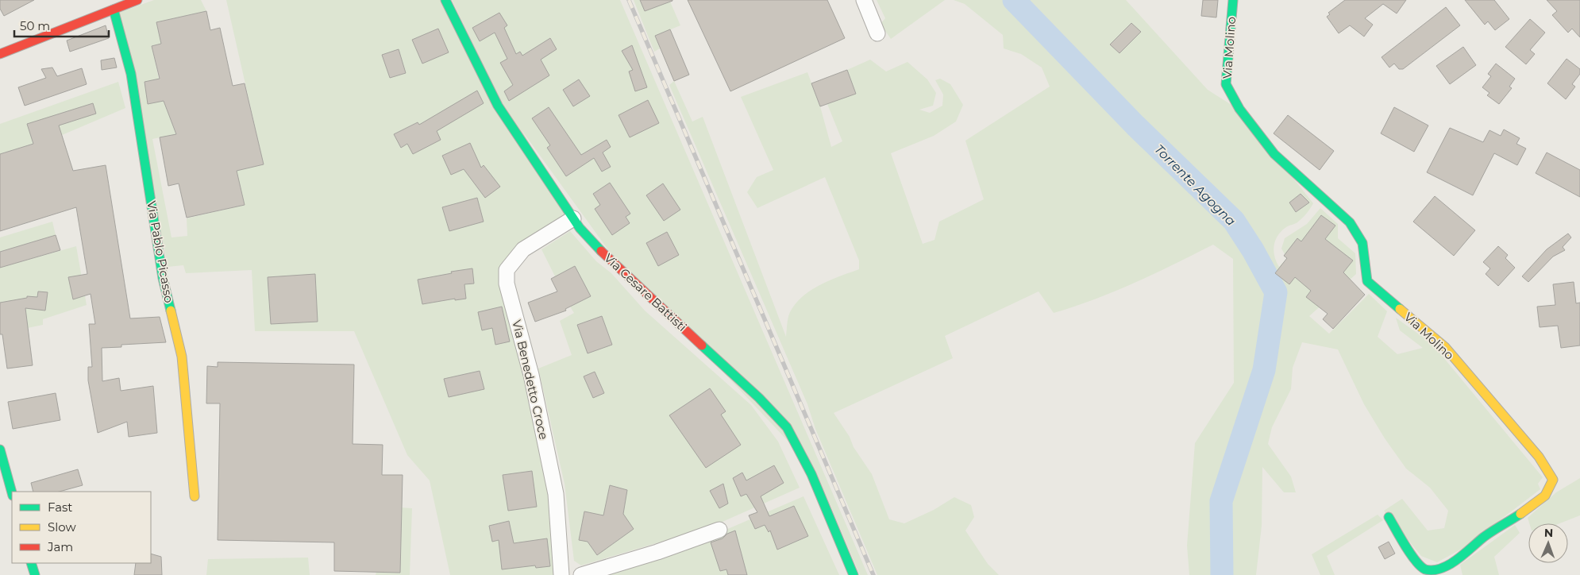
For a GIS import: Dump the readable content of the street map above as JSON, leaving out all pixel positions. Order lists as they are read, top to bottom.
{
  "streets": {
    "street": [
      "Via Molino",
      "Via Pablo Picasso",
      "Via Cesare Battisti",
      "Via Benedetto Croce"
    ]
  },
  "crossings": [
    ["Via Cesare Battisti", "Via Benedetto Croce"]
  ],
  "water": ["Torrente Agogna"],
  "legend": ["Fast", "Slow", "Jam"],
  "scale_bar": "50 m",
  "north": "top"
}
